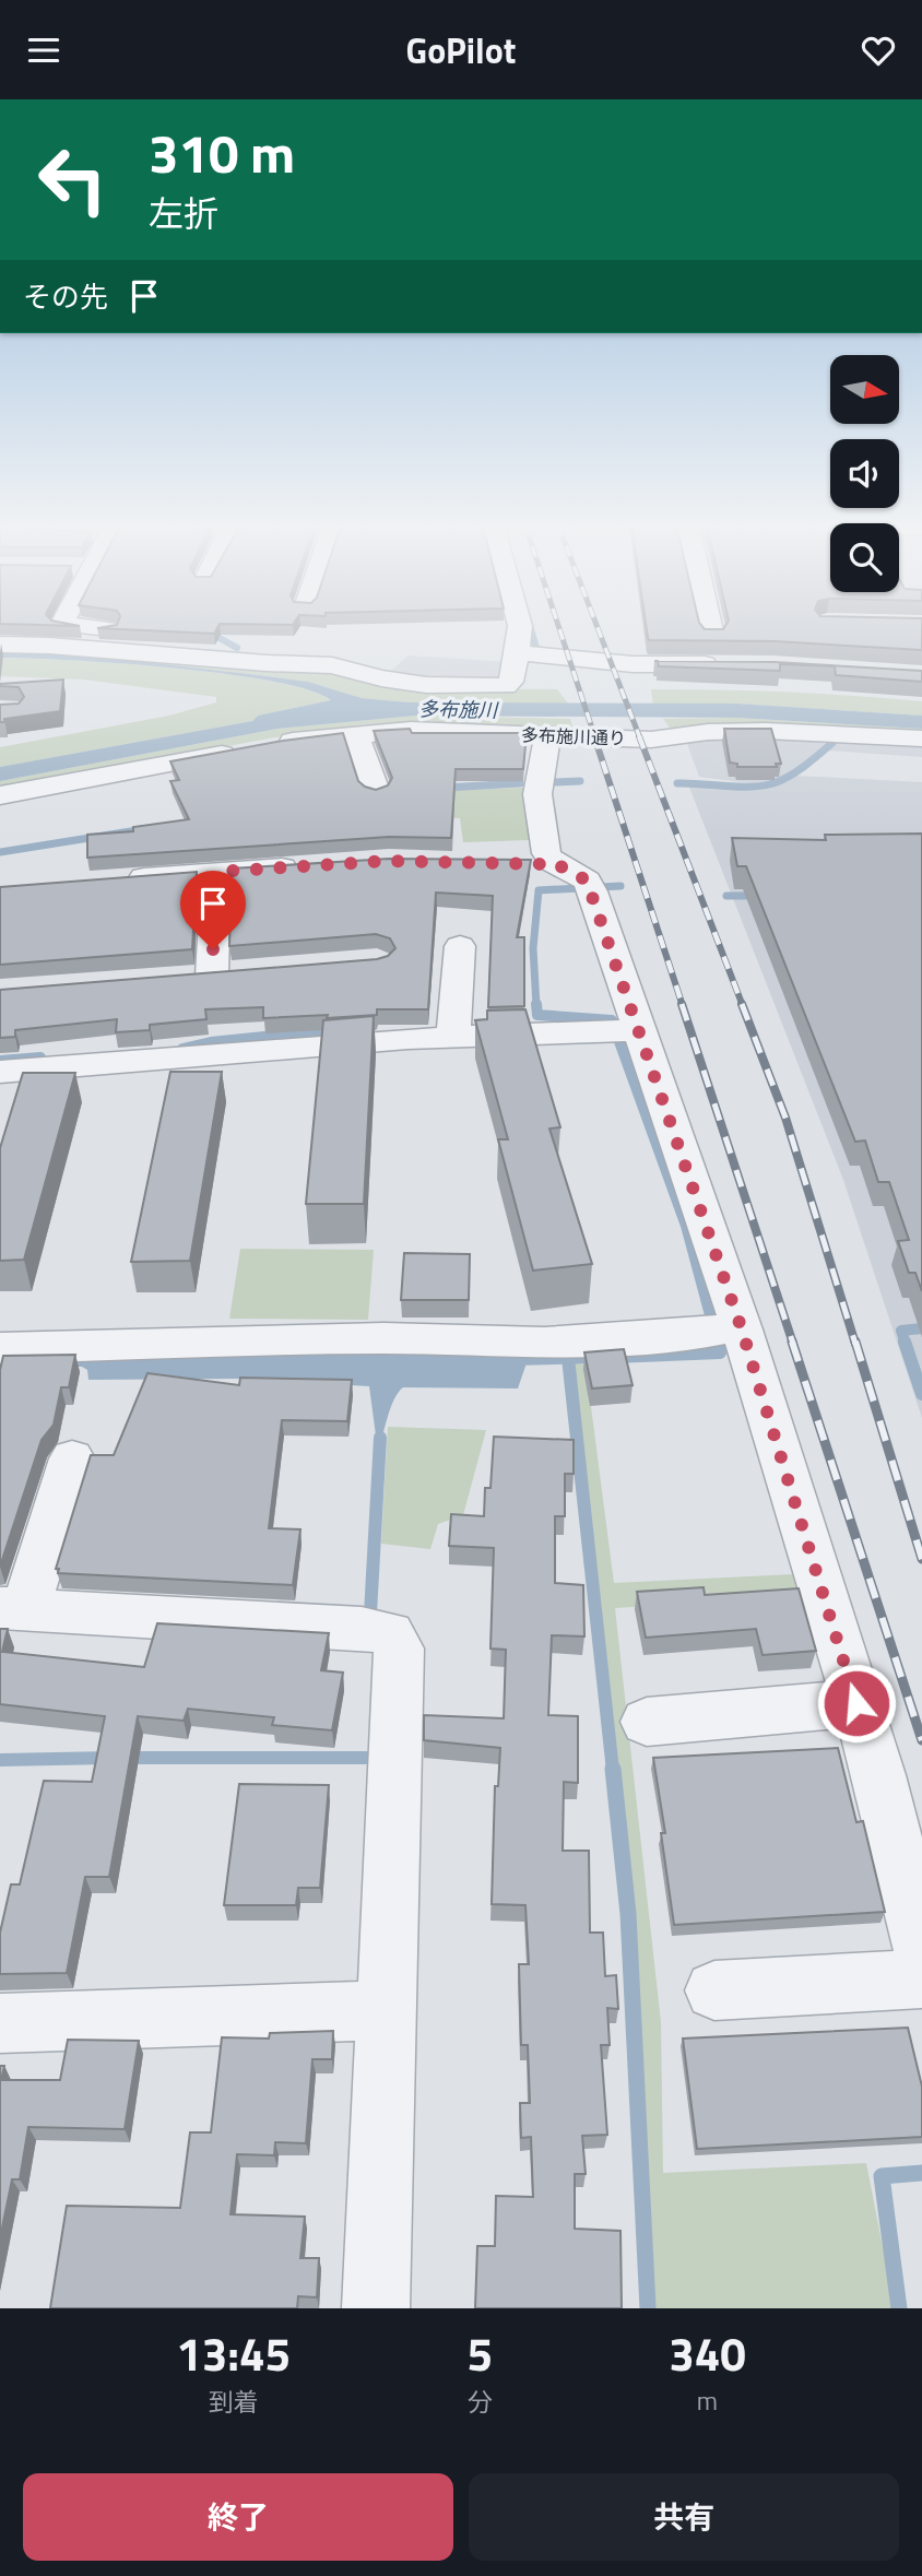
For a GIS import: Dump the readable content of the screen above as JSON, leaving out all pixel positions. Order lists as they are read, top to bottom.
{
  "streets": {
    "street": ["多布施川通り"]
  },
  "water": ["多布施川"],
  "north": "right",
  "page": {
    "header": "GoPilot",
    "turn": ["310 m", "左折"],
    "then": "その先",
    "eta": [
      "13:45",
      "到着",
      "5",
      "分",
      "340",
      "m"
    ],
    "buttons": ["終了", "共有"]
  }
}
